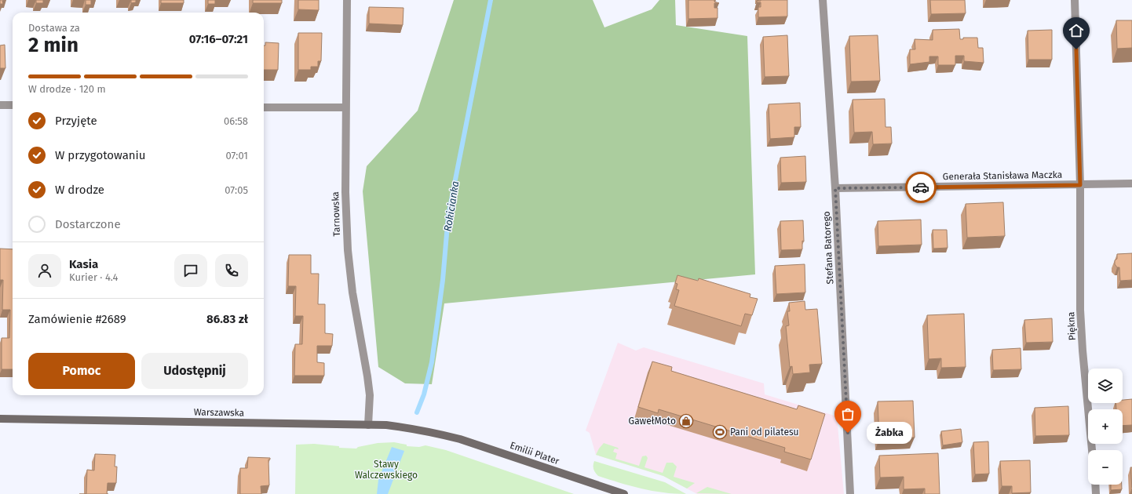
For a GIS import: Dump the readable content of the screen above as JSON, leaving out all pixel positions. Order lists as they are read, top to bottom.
{
  "streets": {
    "street": [
      "Generała Stanisława Maczka",
      "Tarnowska",
      "Stefana Batorego",
      "Piękna",
      "Warszawska",
      "Emilii Plater"
    ]
  },
  "crossings": [
    ["Generała Stanisława Maczka", "Stefana Batorego"],
    ["Generała Stanisława Maczka", "Piękna"],
    ["Tarnowska", "Warszawska"],
    ["Warszawska", "Emilii Plater"]
  ],
  "water": ["Rokicianka"],
  "parks": ["Stawy Walczewskiego"],
  "places": {
    "shop": ["GawełMoto"],
    "sports": ["Pani od pilatesu"],
    "other": ["Żabka"]
  },
  "page": {
    "heading": ["2 min", "Dostawa za", "07:16–07:21"],
    "panel": [
      "Kasia",
      "Kurier · 4.4",
      "Zamówienie #2689",
      "86.83 zł"
    ],
    "bar": "W drodze · 120 m",
    "list": [
      ["Przyjęte", "06:58"],
      ["W przygotowaniu", "07:01"],
      ["W drodze", "07:05"],
      "Dostarczone"
    ],
    "buttons": ["Pomoc", "Udostępnij"],
    "map_buttons": ["+", "−"],
    "bubble": "Żabka"
  }
}
